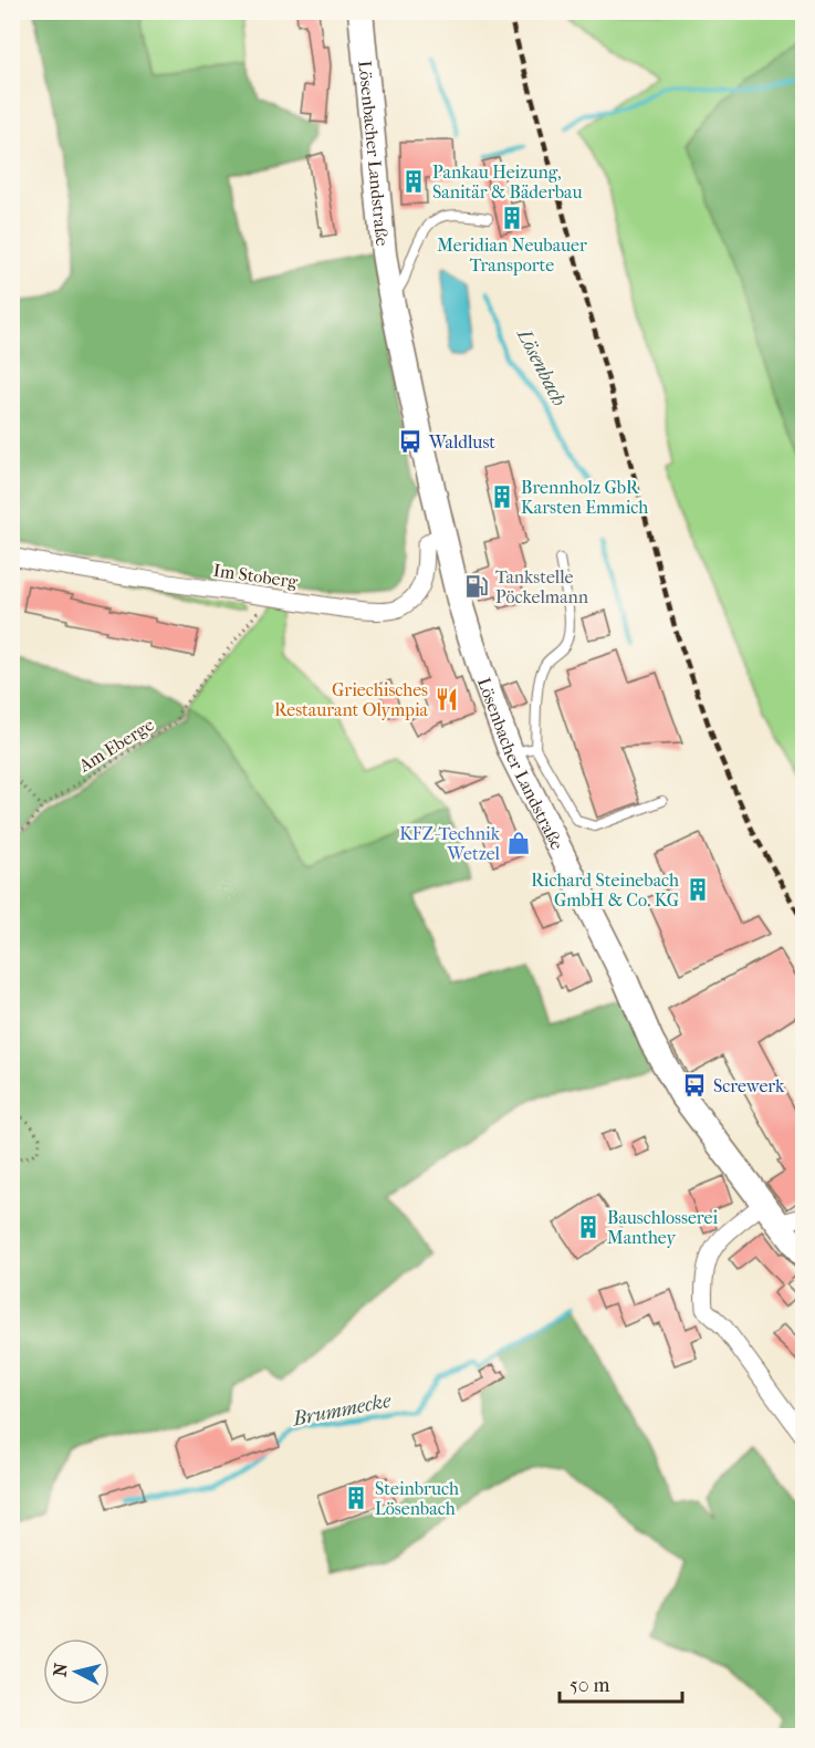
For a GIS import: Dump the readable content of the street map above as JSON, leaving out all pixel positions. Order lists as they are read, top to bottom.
{
  "streets": {
    "main road": ["Lösenbacher Landstraße"],
    "street": ["Im Stoberg"],
    "path": ["Am Eberge"]
  },
  "crossings": [
    ["Lösenbacher Landstraße", "Im Stoberg"],
    ["Im Stoberg", "Am Eberge"]
  ],
  "water": ["Lösenbach", "Brummecke"],
  "places": {
    "building": [
      "Pankau Heizung, Sanitär & Bäderbau",
      "Meridian Neubauer Transporte",
      "Brennholz GbR Karsten Emmich",
      "Richard Steinebach GmbH & Co. KG",
      "Bauschlosserei Manthey",
      "Steinbruch Lösenbach"
    ],
    "bus stop": ["Waldlust", "Screwerk"],
    "fuel station": ["Tankstelle Pöckelmann"],
    "restaurant": ["Griechisches Restaurant Olympia"],
    "shop": ["KFZ-Technik Wetzel"]
  },
  "scale_bar": "50 m",
  "north": "left"
}
